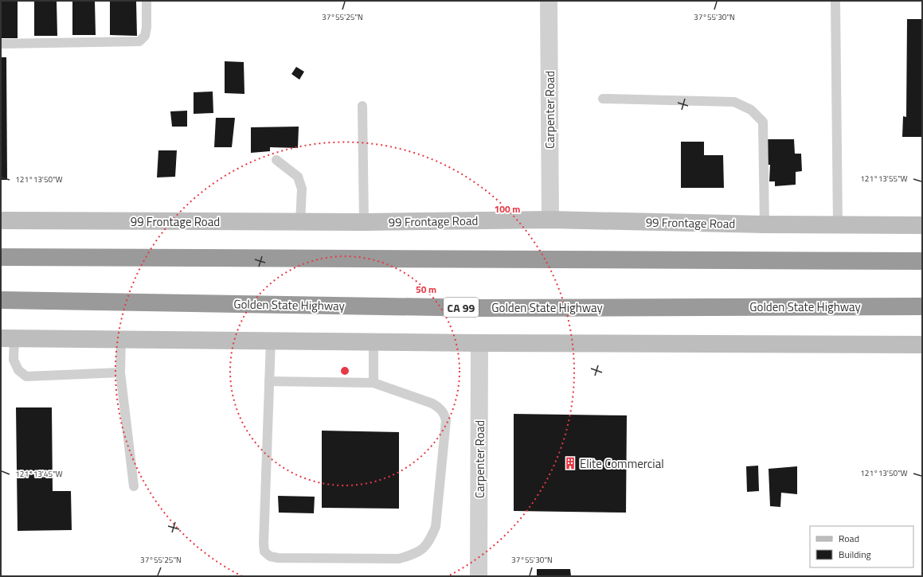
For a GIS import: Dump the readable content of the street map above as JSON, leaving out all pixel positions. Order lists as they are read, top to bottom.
{
  "streets": {
    "highway": ["Golden State Highway", "CA 99"],
    "street": ["Carpenter Road", "99 Frontage Road"]
  },
  "crossings": [
    ["Carpenter Road", "99 Frontage Road"]
  ],
  "places": {
    "building": ["Elite Commercial"]
  },
  "legend": ["Road", "Building"],
  "coordinates": [
    "37°55'25\"N",
    "37°55'30\"N",
    "121°13'55\"W",
    "121°13'50\"W",
    "121°13'45\"W"
  ],
  "rings": ["100 m", "50 m"]
}
